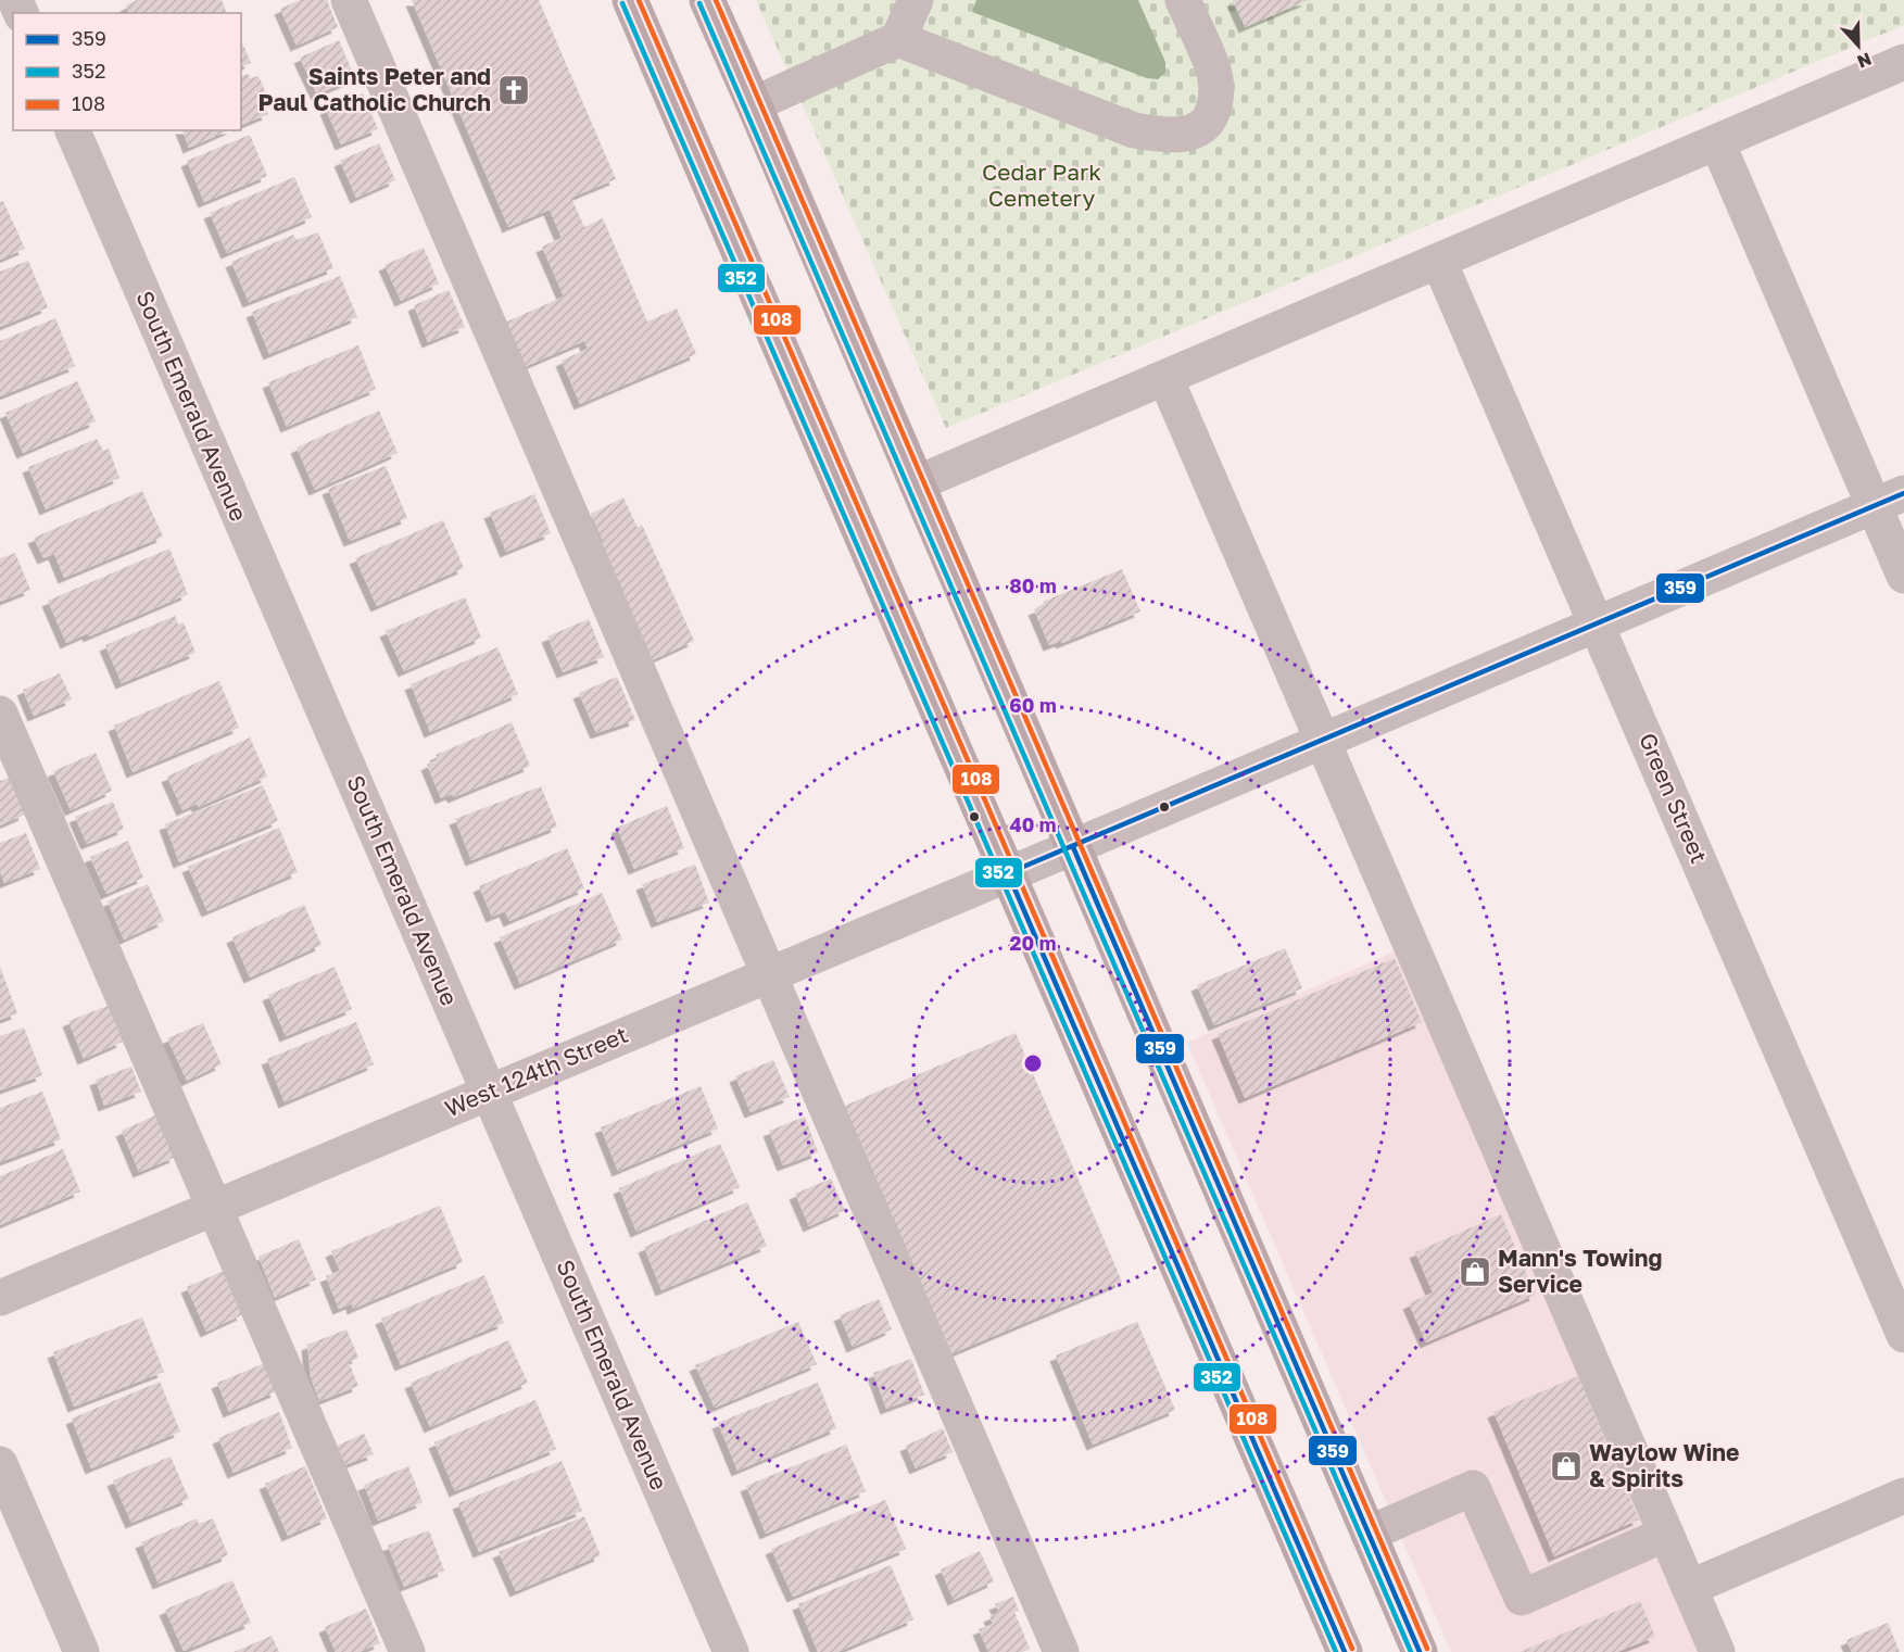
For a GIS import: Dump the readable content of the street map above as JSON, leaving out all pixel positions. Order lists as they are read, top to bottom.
{
  "streets": {
    "street": ["South Emerald Avenue", "Green Street", "West 124th Street"]
  },
  "crossings": [
    ["South Emerald Avenue", "West 124th Street"],
    ["Green Street", "West 124th Street"]
  ],
  "parks": ["Cedar Park Cemetery"],
  "places": {
    "church": ["Saints Peter and Paul Catholic Church"],
    "shop": ["Mann's Towing Service", "Waylow Wine & Spirits"]
  },
  "lines": ["transit line 108", "transit line 352", "transit line 359"],
  "legend": ["359", "352", "108"],
  "north": "bottom",
  "rings": [
    "80 m",
    "60 m",
    "40 m",
    "20 m"
  ]
}
